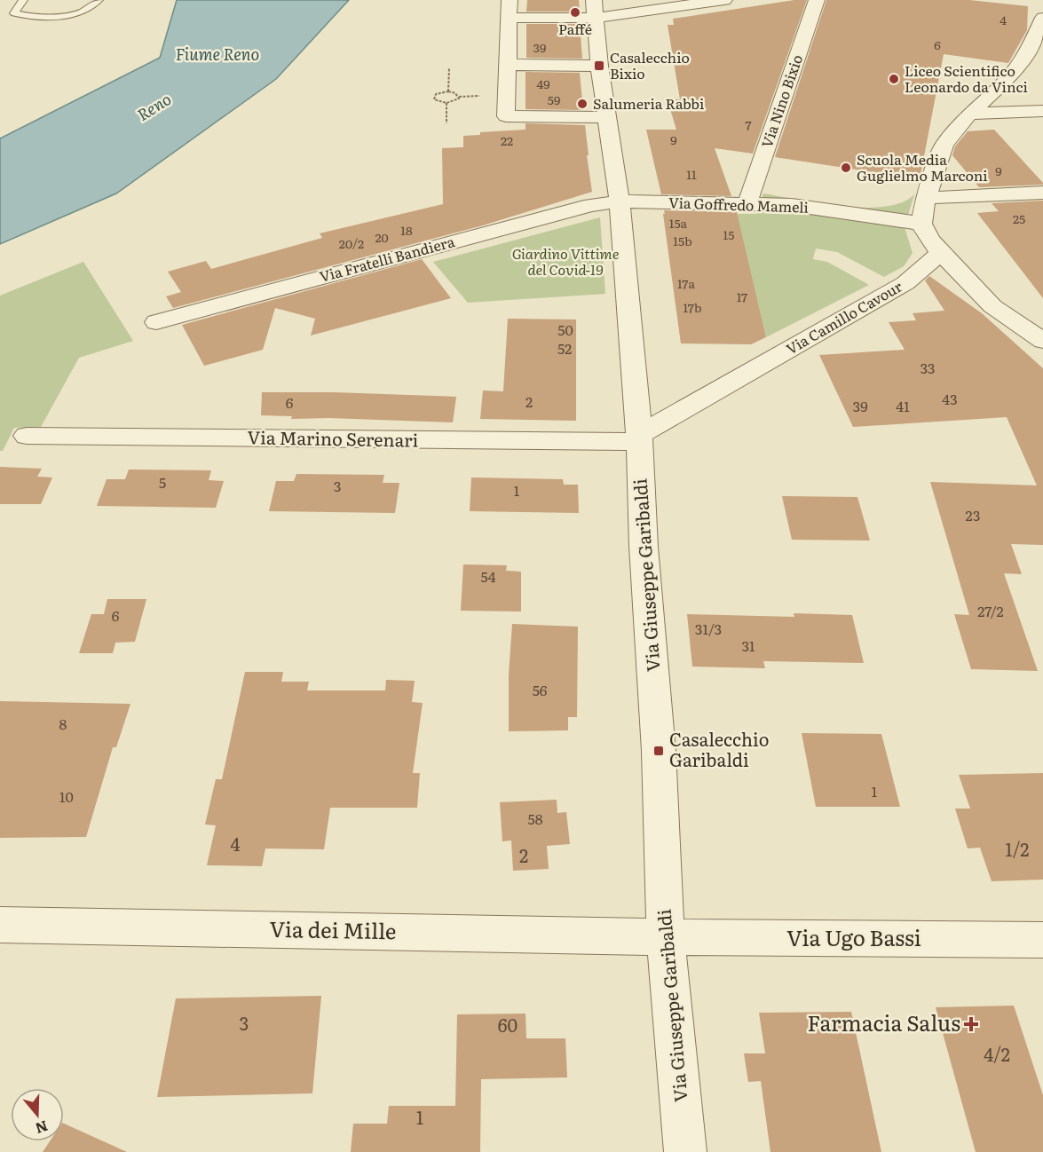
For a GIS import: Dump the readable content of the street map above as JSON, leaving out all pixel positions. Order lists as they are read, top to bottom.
{
  "streets": {
    "street": [
      "Via Nino Bixio",
      "Via Goffredo Mameli",
      "Via Fratelli Bandiera",
      "Via Camillo Cavour",
      "Via Marino Serenari",
      "Via Giuseppe Garibaldi",
      "Via dei Mille",
      "Via Ugo Bassi"
    ]
  },
  "crossings": [
    ["Via Nino Bixio", "Via Goffredo Mameli"],
    ["Via Goffredo Mameli", "Via Fratelli Bandiera"],
    ["Via Goffredo Mameli", "Via Giuseppe Garibaldi"],
    ["Via Fratelli Bandiera", "Via Giuseppe Garibaldi"],
    ["Via Camillo Cavour", "Via Marino Serenari"],
    ["Via Camillo Cavour", "Via Giuseppe Garibaldi"],
    ["Via Marino Serenari", "Via Giuseppe Garibaldi"],
    ["Via Giuseppe Garibaldi", "Via dei Mille"],
    ["Via Giuseppe Garibaldi", "Via Ugo Bassi"],
    ["Via dei Mille", "Via Ugo Bassi"]
  ],
  "water": ["Fiume Reno", "Reno"],
  "parks": ["Giardino Vittime del Covid-19"],
  "places": {
    "other": [
      "Paffé",
      "Liceo Scientifico Leonardo da Vinci",
      "Salumeria Rabbi",
      "Scuola Media Guglielmo Marconi"
    ],
    "transit": ["Casalecchio Bixio", "Casalecchio Garibaldi"],
    "health": ["Farmacia Salus"]
  },
  "house_numbers": [
    "4",
    "6",
    "39",
    "49",
    "59",
    "7",
    "9",
    "22",
    "9",
    "11",
    "25",
    "15a",
    "18",
    "15",
    "20",
    "15b",
    "20/2",
    "17a",
    "17",
    "17b",
    "50",
    "52",
    "33",
    "43",
    "2",
    "6",
    "39",
    "41",
    "5",
    "3",
    "1",
    "23",
    "54",
    "27/2",
    "6",
    "31/3",
    "31",
    "56",
    "8",
    "1",
    "10",
    "58",
    "4",
    "1/2",
    "2",
    "3",
    "60",
    "4/2",
    "1"
  ],
  "north": "bottom"
}
